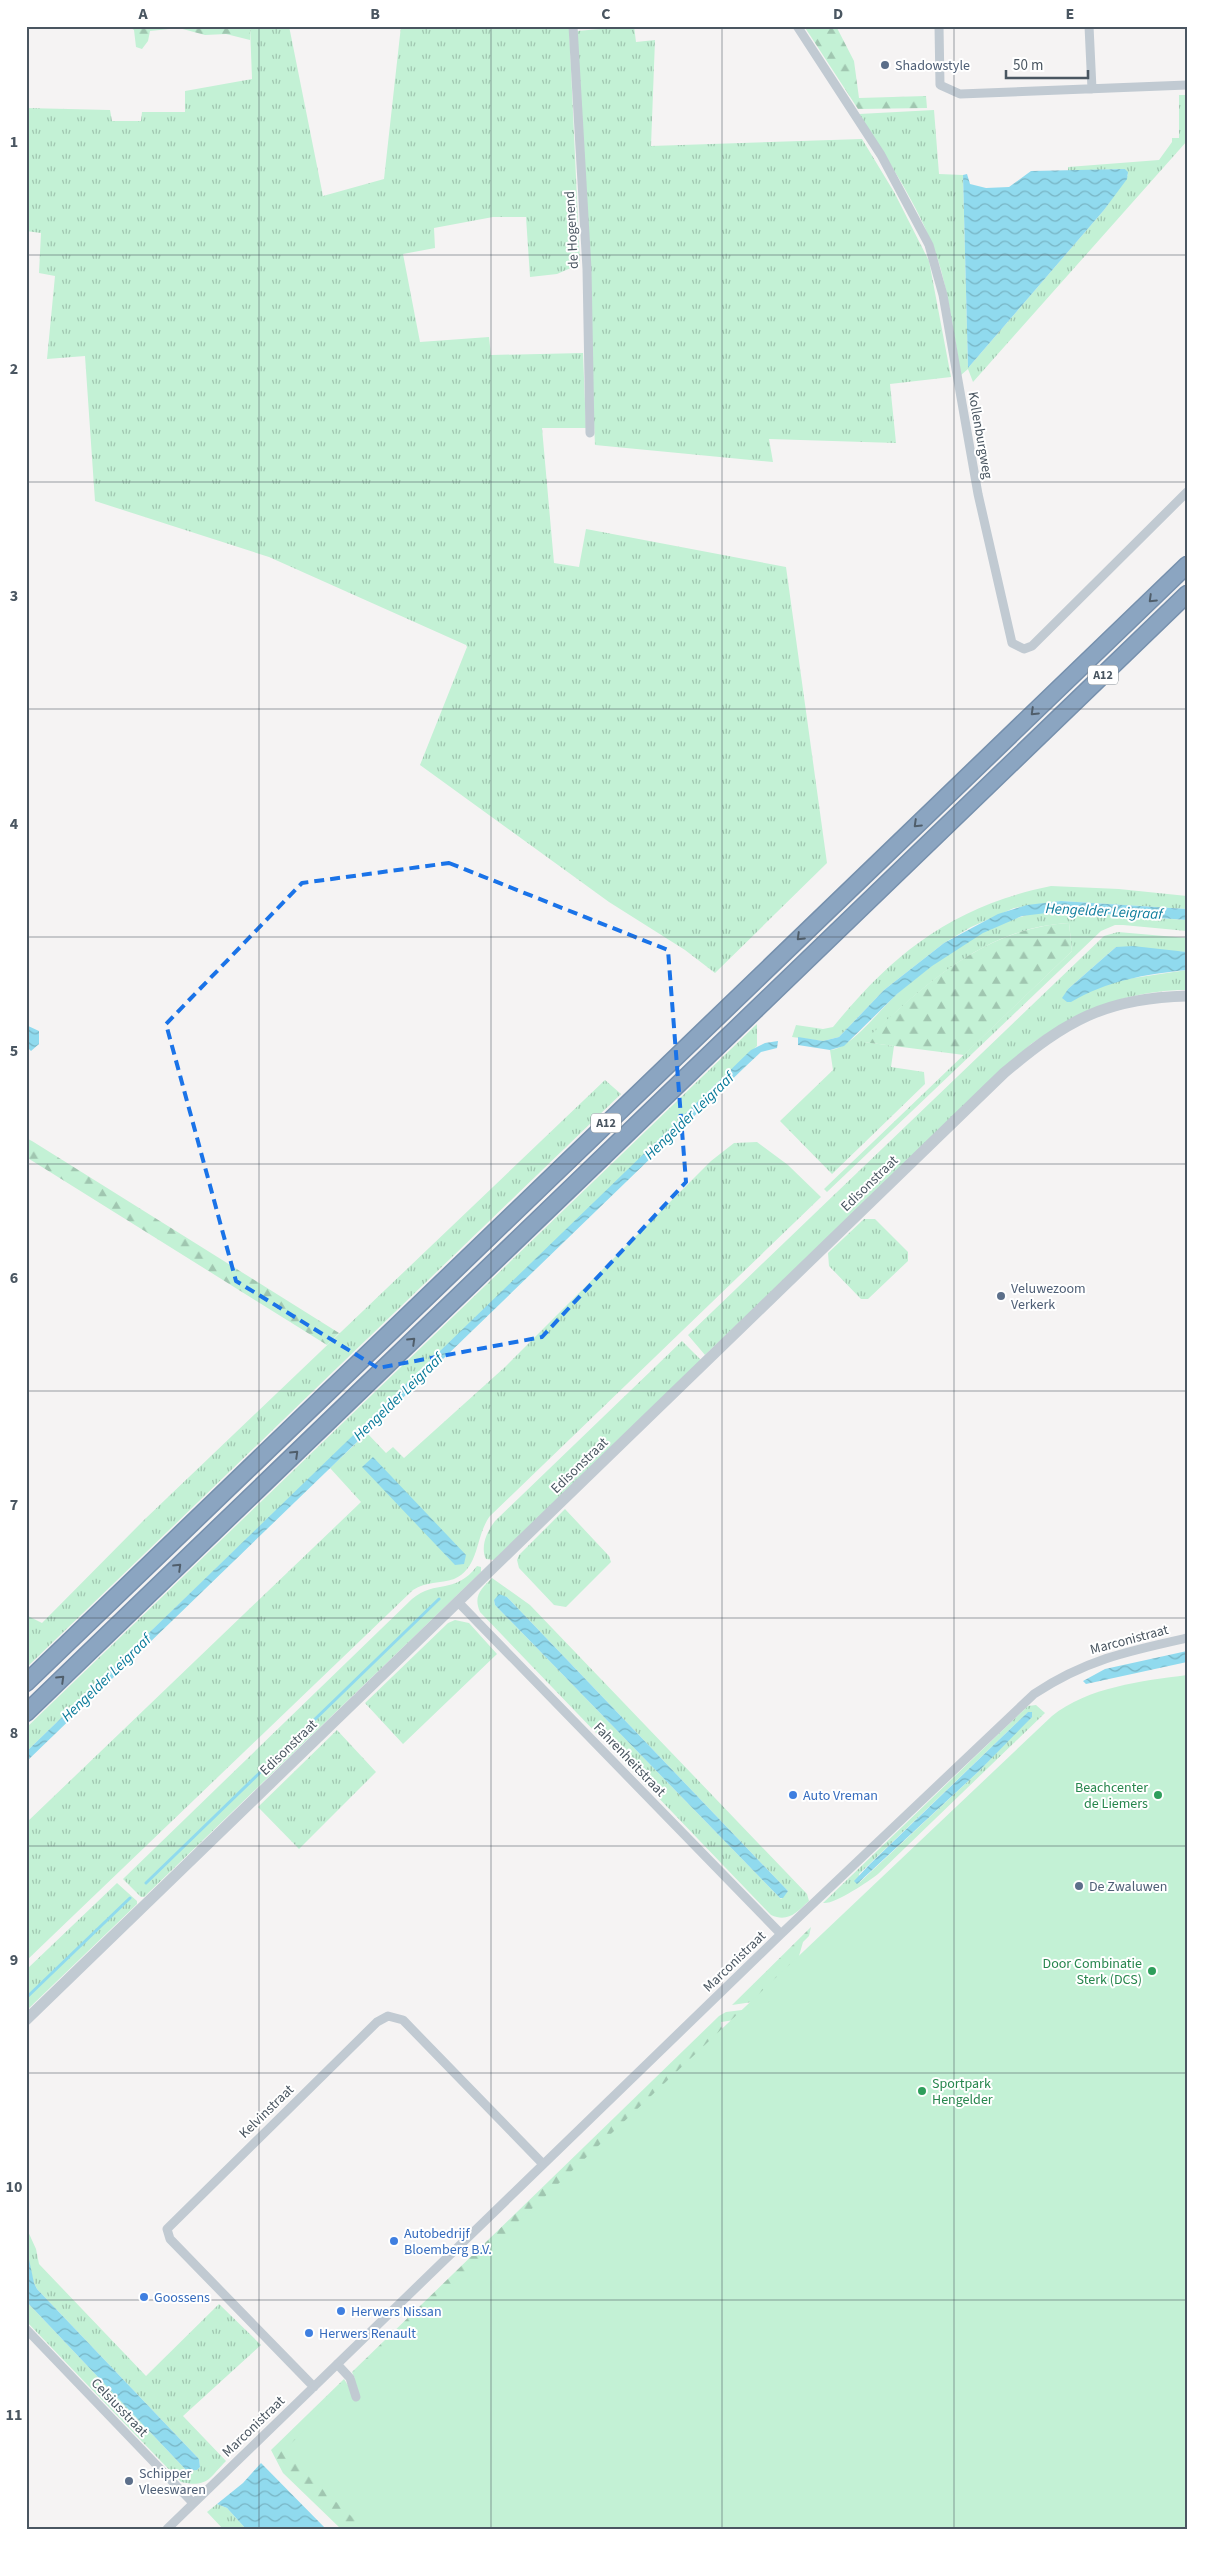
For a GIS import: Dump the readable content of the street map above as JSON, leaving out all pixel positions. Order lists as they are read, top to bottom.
{
  "streets": {
    "highway": ["A12"],
    "street": [
      "de Hogenend",
      "Kollenburgweg",
      "Edisonstraat",
      "Marconistraat",
      "Fahrenheitstraat",
      "Kelvinstraat",
      "Celsiusstraat"
    ]
  },
  "crossings": [
    ["Edisonstraat", "Fahrenheitstraat"],
    ["Marconistraat", "Fahrenheitstraat"],
    ["Marconistraat", "Kelvinstraat"],
    ["Marconistraat", "Celsiusstraat"]
  ],
  "water": ["Hengelder Leigraaf"],
  "places": [
    "Shadowstyle",
    "Veluwezoom Verkerk",
    "Auto Vreman",
    "Beachcenter de Liemers",
    "De Zwaluwen",
    "Door Combinatie Sterk (DCS)",
    "Sportpark Hengelder",
    "Autobedrijf Bloemberg B.V.",
    "Goossens",
    "Herwers Nissan",
    "Herwers Renault",
    "Schipper Vleeswaren"
  ],
  "scale_bar": "50 m",
  "grid": {
    "columns": [
      "A",
      "B",
      "C",
      "D",
      "E"
    ],
    "rows": [
      "1",
      "2",
      "3",
      "4",
      "5",
      "6",
      "7",
      "8",
      "9",
      "10",
      "11"
    ]
  }
}
